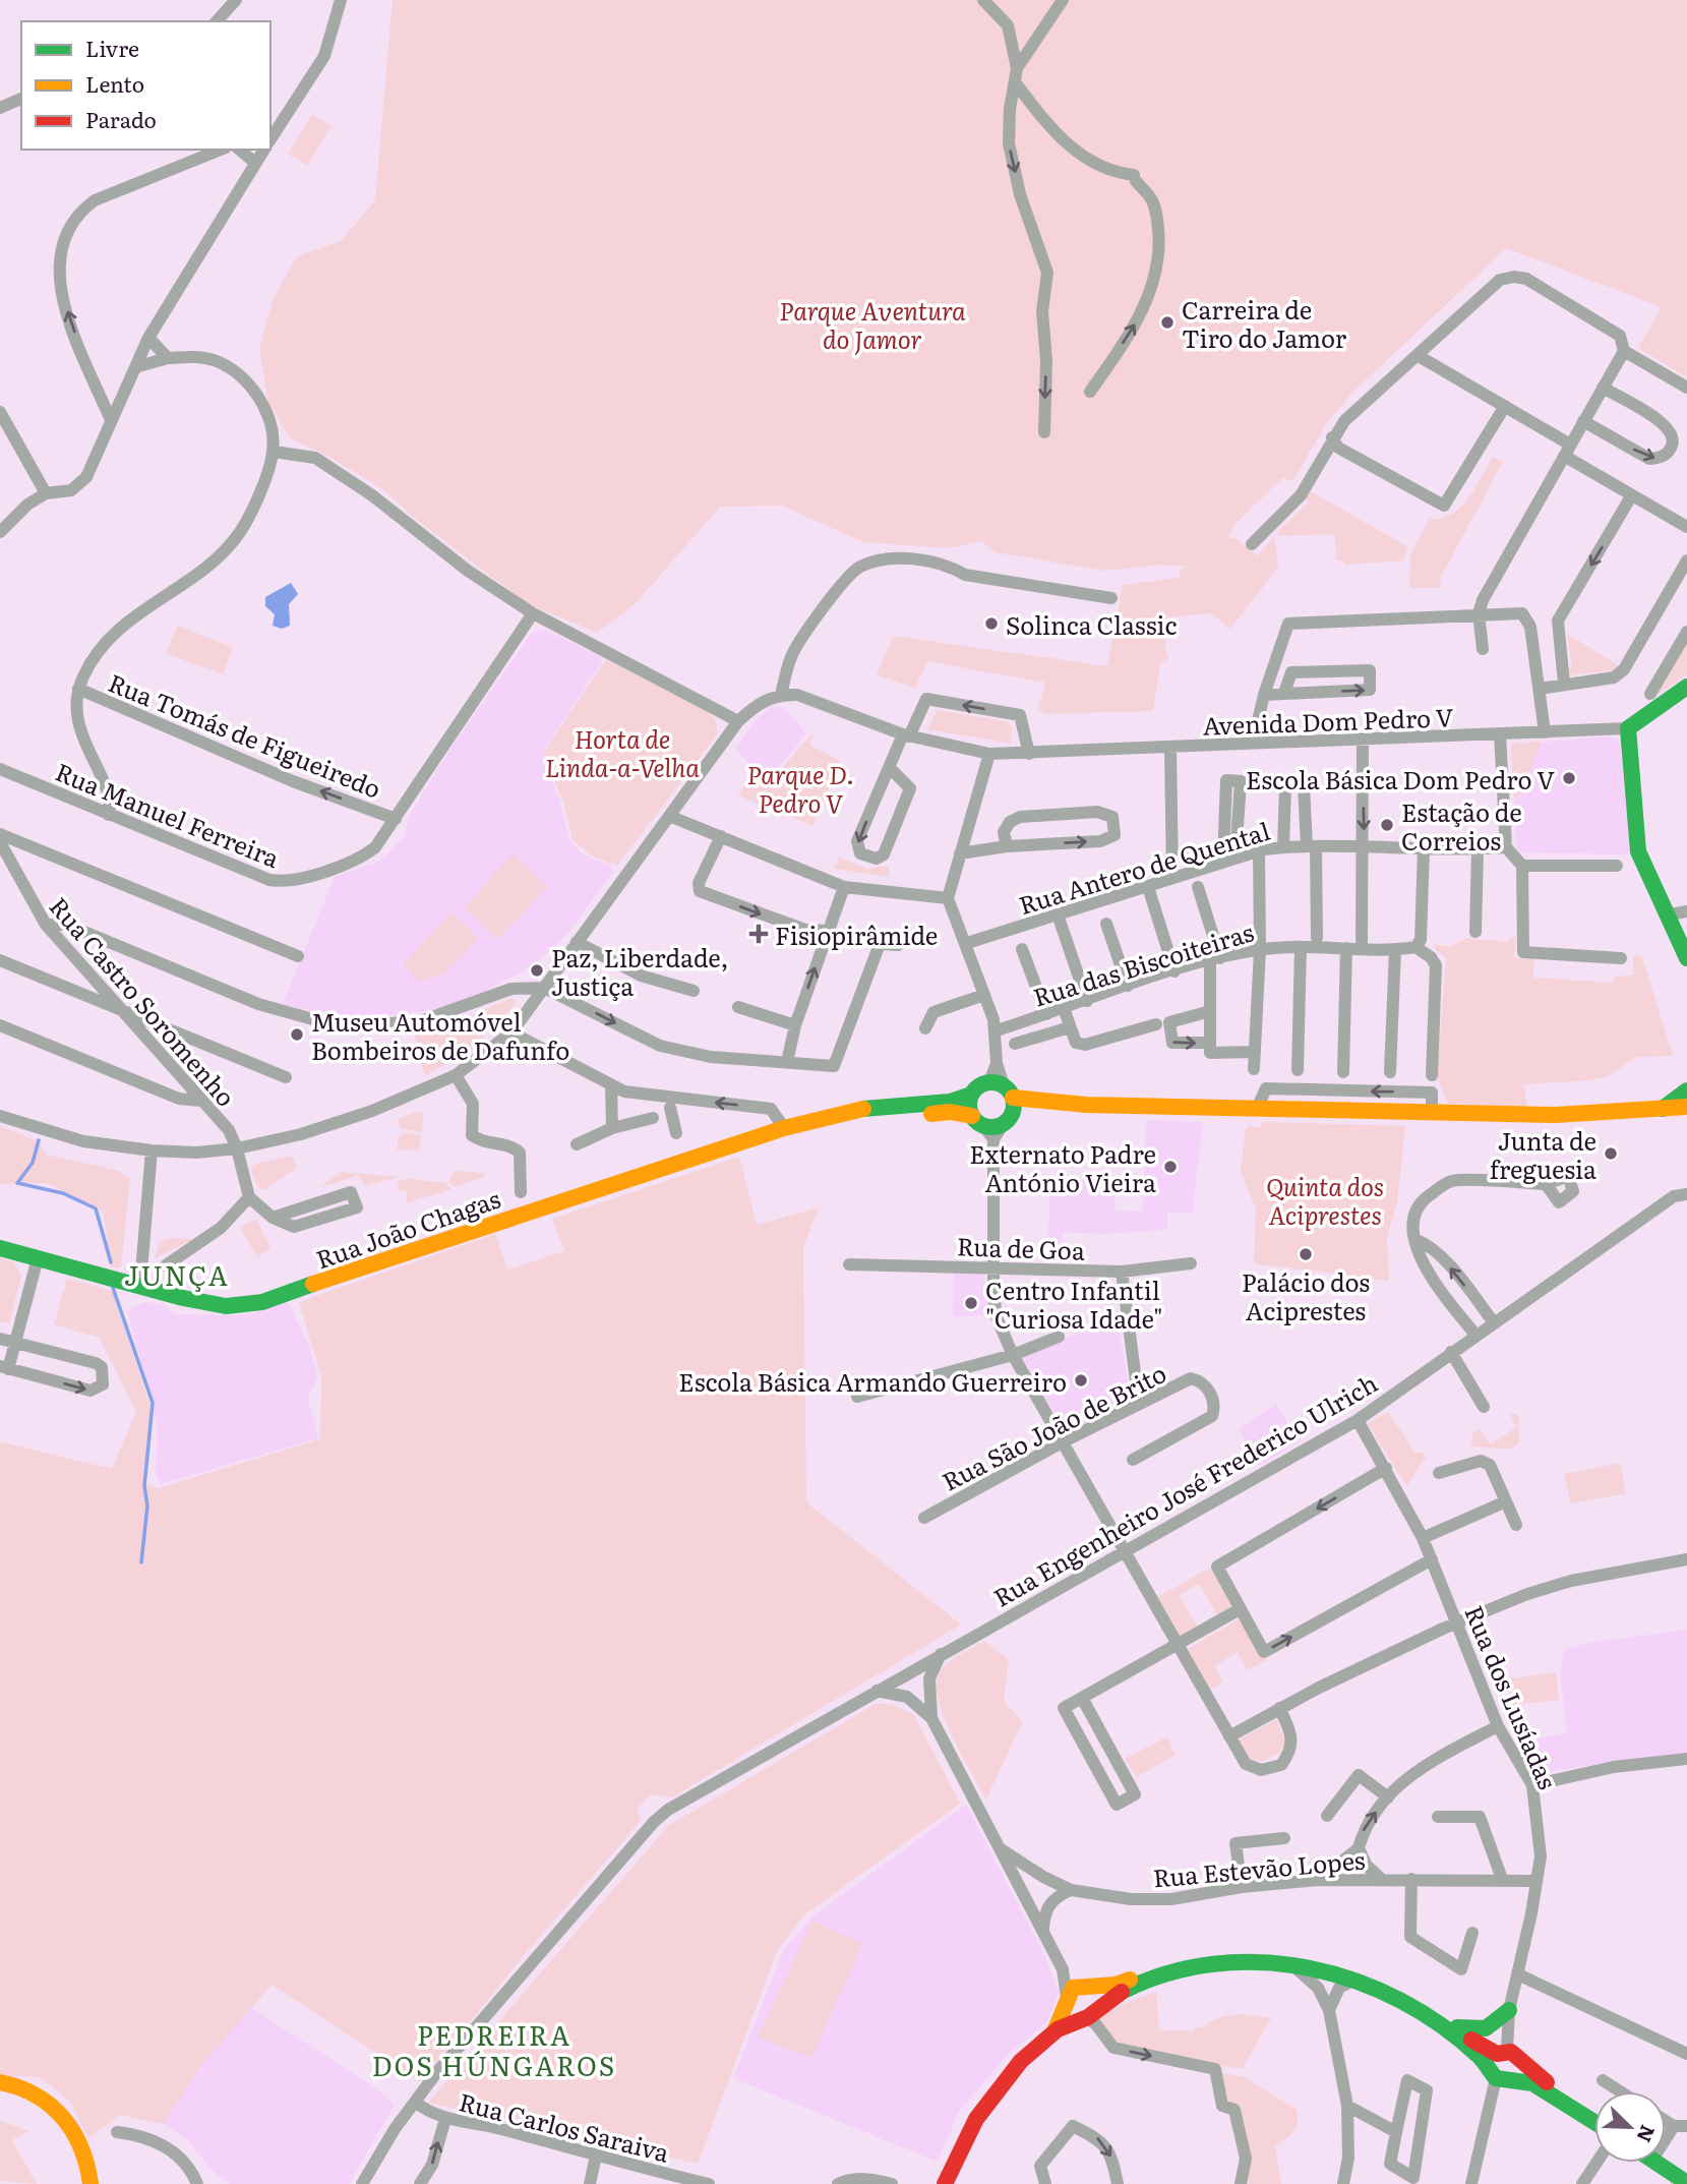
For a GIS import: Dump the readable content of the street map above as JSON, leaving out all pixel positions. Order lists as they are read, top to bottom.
{
  "streets": {
    "street": [
      "Avenida Dom Pedro V",
      "Rua Tomás de Figueiredo",
      "Rua Manuel Ferreira",
      "Rua Antero de Quental",
      "Rua das Biscoiteiras",
      "Rua Castro Soromenho",
      "Rua João Chagas",
      "Rua de Goa",
      "Rua São João de Brito",
      "Rua Engenheiro José Frederico Ulrich",
      "Rua dos Lusíadas",
      "Rua Estevão Lopes",
      "Rua Carlos Saraiva"
    ]
  },
  "crossings": [
    ["Rua Tomás de Figueiredo", "Rua Manuel Ferreira"],
    ["Rua Engenheiro José Frederico Ulrich", "Rua dos Lusíadas"],
    ["Rua Engenheiro José Frederico Ulrich", "Rua Carlos Saraiva"],
    ["Rua dos Lusíadas", "Rua Estevão Lopes"]
  ],
  "one_way": ["Rua Tomás de Figueiredo"],
  "districts": ["JUNÇA", "PEDREIRA DOS HÚNGAROS"],
  "parks": [
    "Parque Aventura do Jamor",
    "Horta de Linda-a-Velha",
    "Parque D. Pedro V",
    "Quinta dos Aciprestes"
  ],
  "places": {
    "other": [
      "Carreira de Tiro do Jamor",
      "Solinca Classic",
      "Escola Básica Dom Pedro V",
      "Estação de Correios",
      "Paz, Liberdade, Justiça",
      "Museu Automóvel Bombeiros de Dafunfo",
      "Junta de freguesia",
      "Externato Padre António Vieira",
      "Palácio dos Aciprestes",
      "Centro Infantil \"Curiosa Idade\"",
      "Escola Básica Armando Guerreiro"
    ],
    "health": ["Fisiopirâmide"]
  },
  "legend": ["Livre", "Lento", "Parado"],
  "north": "bottom right"
}
